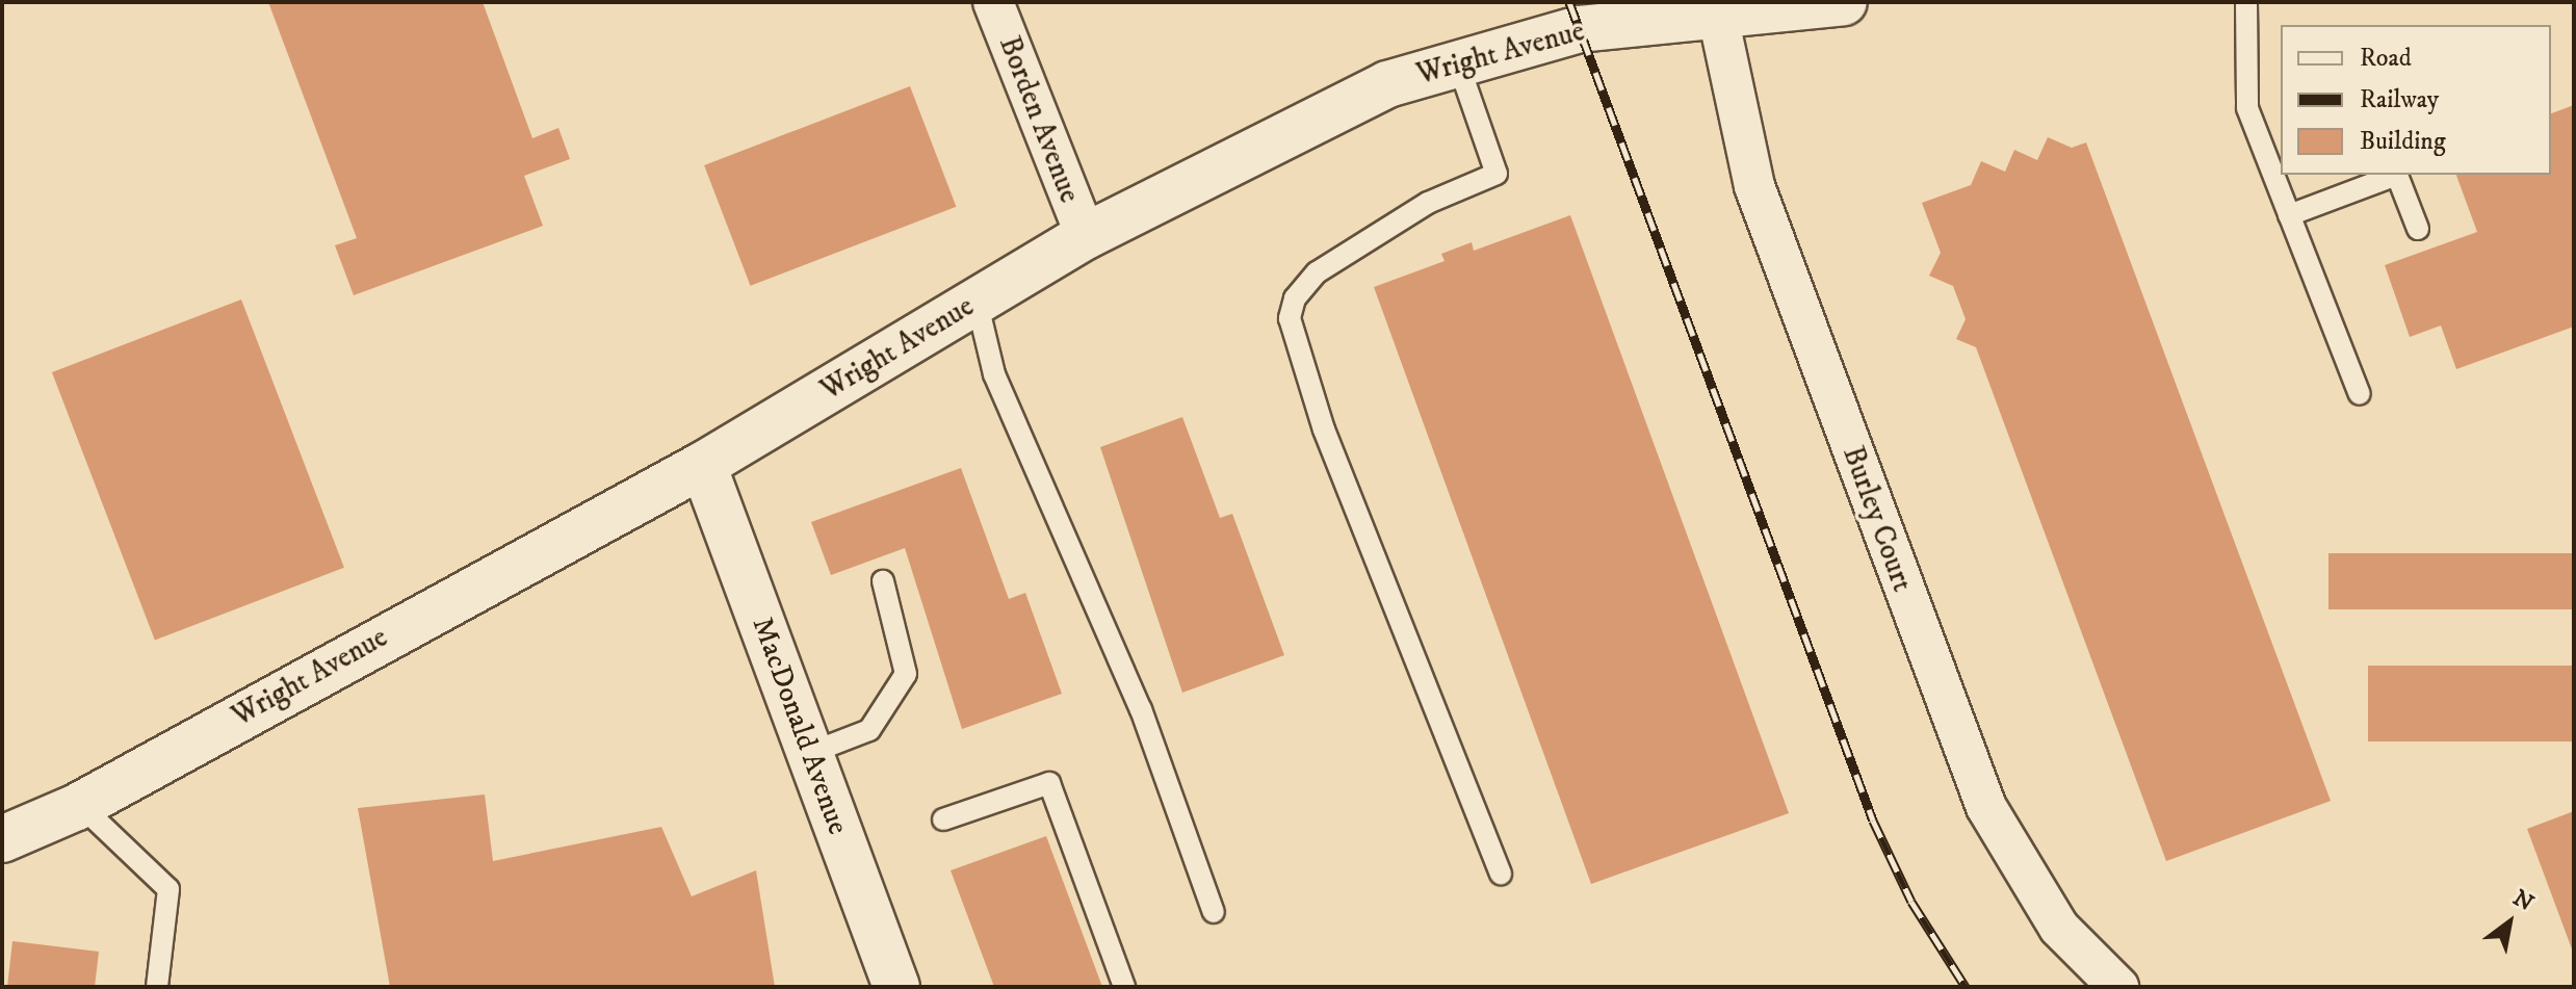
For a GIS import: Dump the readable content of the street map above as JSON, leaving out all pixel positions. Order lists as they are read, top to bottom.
{
  "streets": {
    "main road": ["Wright Avenue", "MacDonald Avenue"],
    "street": ["Borden Avenue", "Burley Court"]
  },
  "crossings": [
    ["Wright Avenue", "Borden Avenue"],
    ["Wright Avenue", "Burley Court"],
    ["Wright Avenue", "MacDonald Avenue"]
  ],
  "legend": ["Road", "Railway", "Building"],
  "north": "top right"
}
